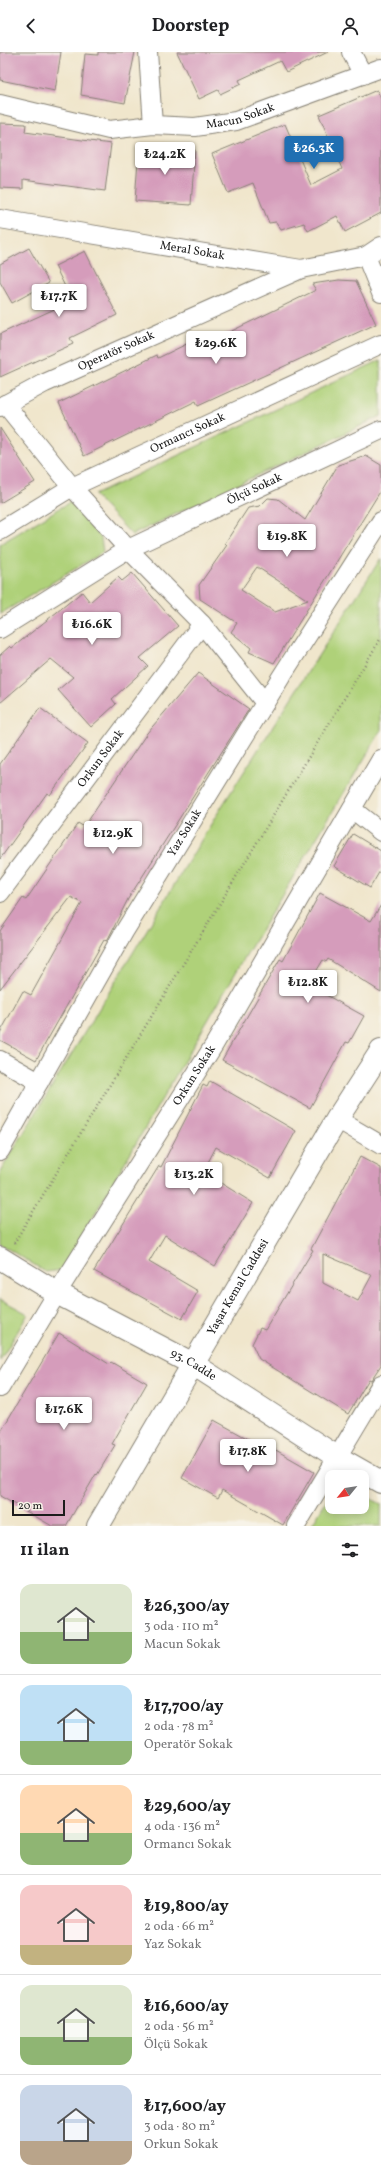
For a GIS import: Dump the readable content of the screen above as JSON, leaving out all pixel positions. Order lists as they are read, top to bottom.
{
  "streets": {
    "street": [
      "Macun Sokak",
      "Meral Sokak",
      "Operatör Sokak",
      "Ormancı Sokak",
      "Ölçü Sokak",
      "Orkun Sokak",
      "Yaz Sokak",
      "Yaşar Kemal Caddesi",
      "93. Cadde"
    ]
  },
  "crossings": [
    ["Meral Sokak", "Operatör Sokak"],
    ["Orkun Sokak", "93. Cadde"],
    ["Yaşar Kemal Caddesi", "93. Cadde"]
  ],
  "scale_bar": "20 m",
  "north": "bottom left",
  "page": {
    "header": "Doorstep",
    "price": [
      "₺26.3K",
      "₺24.2K",
      "₺17.7K",
      "₺29.6K",
      "₺19.8K",
      "₺16.6K",
      "₺12.9K",
      "₺12.8K",
      "₺13.2K",
      "₺17.6K",
      "₺17.8K"
    ],
    "scale": "20 m",
    "heading": "11 ilan",
    "list": [
      {
        "name": "₺26,300/ay",
        "note": "3 oda · 110 m² · Macun Sokak"
      },
      {
        "name": "₺17,700/ay",
        "note": "2 oda · 78 m² · Operatör Sokak"
      },
      {
        "name": "₺29,600/ay",
        "note": "4 oda · 136 m² · Ormancı Sokak"
      },
      {
        "name": "₺19,800/ay",
        "note": "2 oda · 66 m² · Yaz Sokak"
      },
      {
        "name": "₺16,600/ay",
        "note": "2 oda · 56 m² · Ölçü Sokak"
      },
      {
        "name": "₺17,600/ay",
        "note": "3 oda · 80 m² · Orkun Sokak"
      }
    ]
  }
}
